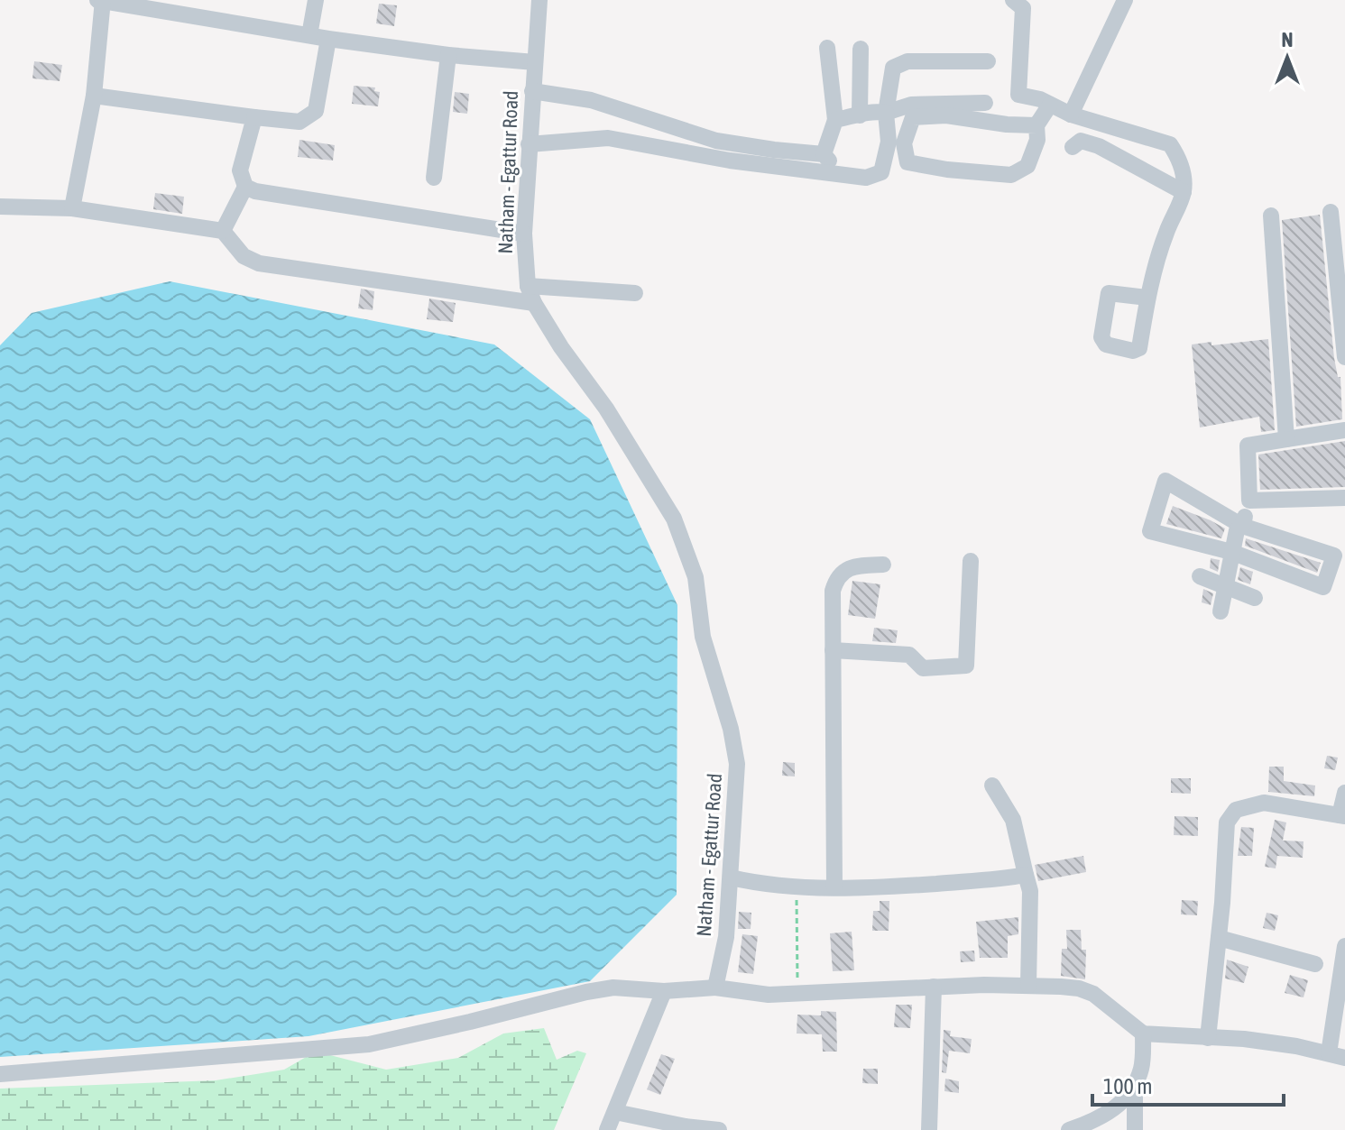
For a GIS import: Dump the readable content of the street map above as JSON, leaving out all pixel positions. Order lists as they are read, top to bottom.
{
  "streets": {
    "street": ["Natham - Egattur Road"]
  },
  "scale_bar": "100 m",
  "north": "top"
}
